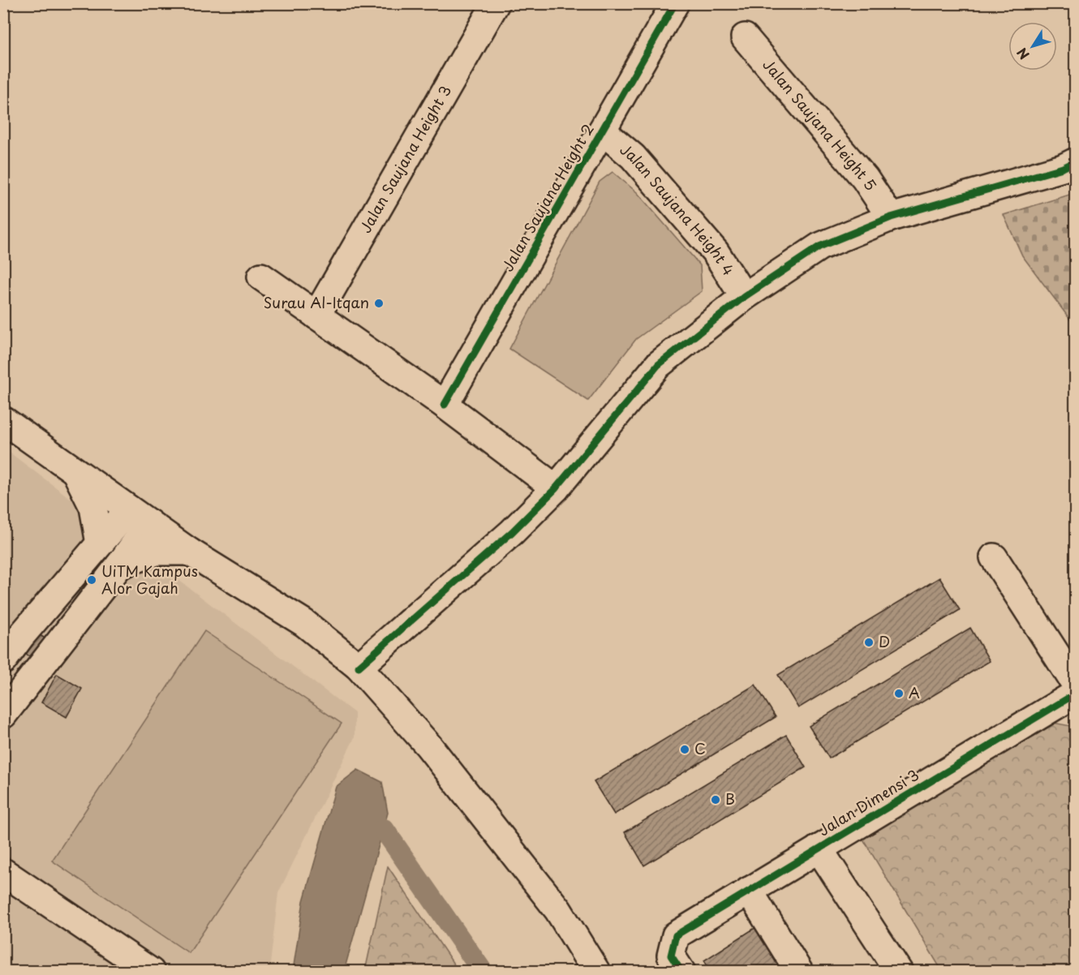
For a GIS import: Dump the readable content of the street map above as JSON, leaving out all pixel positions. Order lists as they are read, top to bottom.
{
  "streets": {
    "street": [
      "Jalan Saujana Height 5",
      "Jalan Saujana Height 3",
      "Jalan Saujana Height 2",
      "Jalan Saujana Height 4",
      "Jalan Dimensi 3"
    ]
  },
  "crossings": [
    ["Jalan Saujana Height 2", "Jalan Saujana Height 4"]
  ],
  "places": [
    "Surau Al-Itqan",
    "UiTM Kampus Alor Gajah",
    "D",
    "A",
    "C",
    "B"
  ],
  "north": "bottom left"
}
